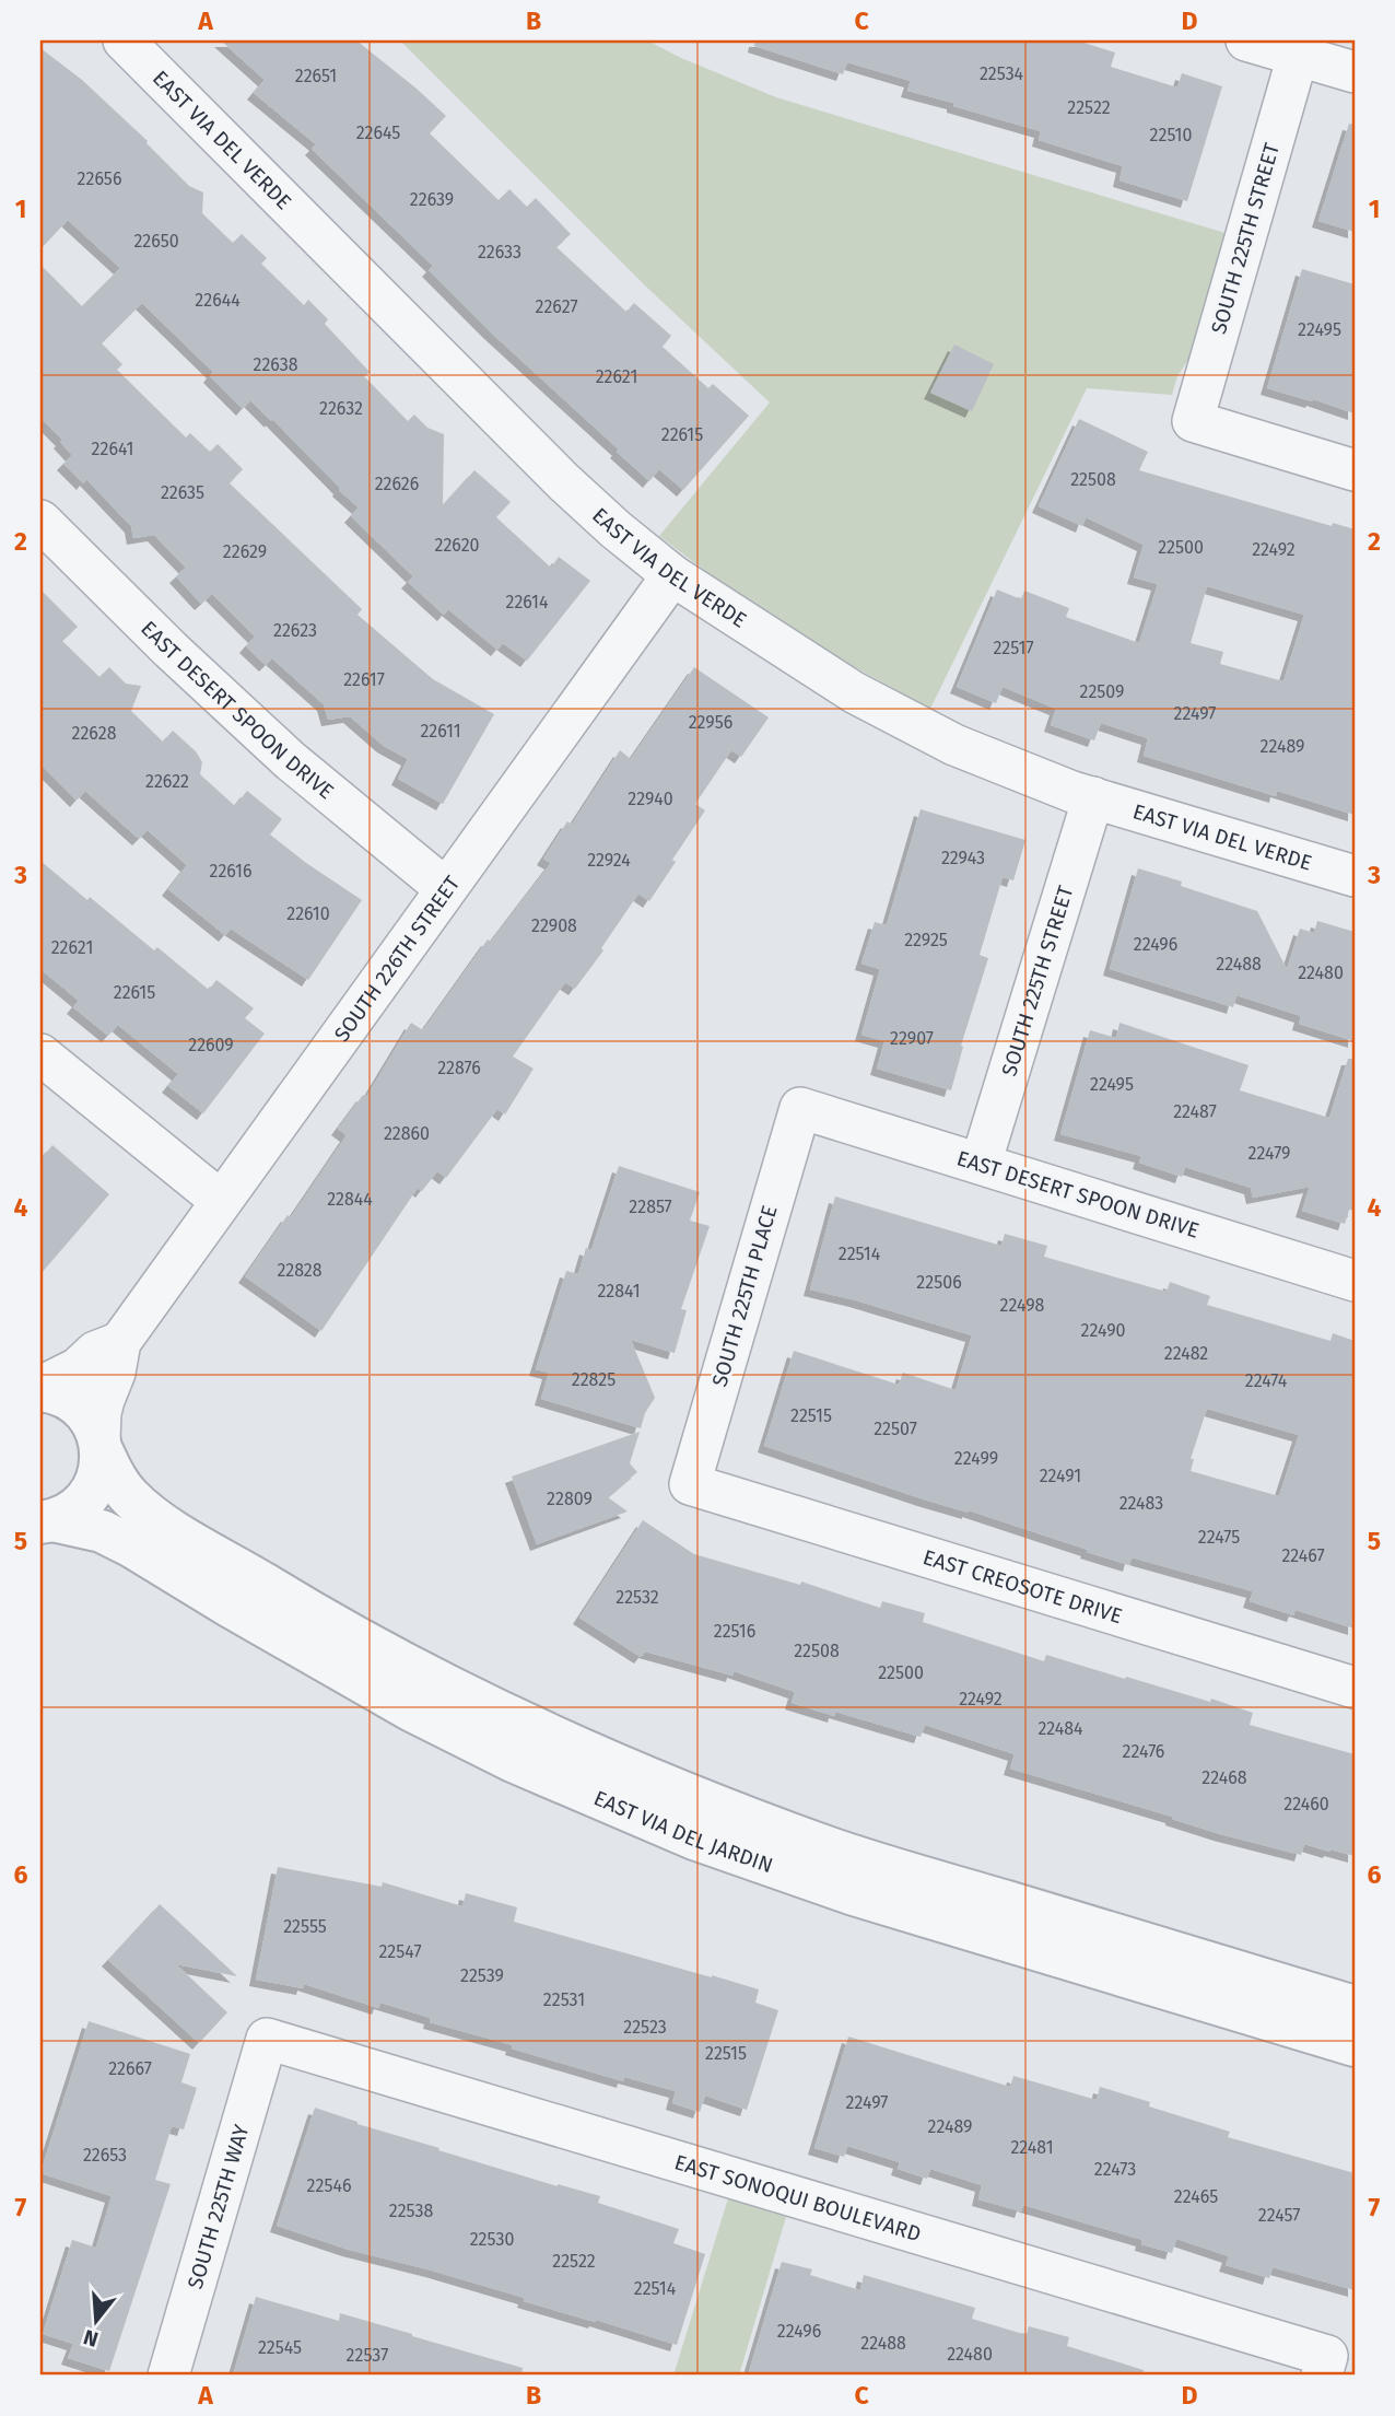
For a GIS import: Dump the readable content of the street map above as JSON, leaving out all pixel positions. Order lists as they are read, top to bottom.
{
  "streets": {
    "street": [
      "EAST VIA DEL VERDE",
      "SOUTH 225TH STREET",
      "EAST DESERT SPOON DRIVE",
      "SOUTH 226TH STREET",
      "SOUTH 225TH PLACE",
      "EAST CREOSOTE DRIVE",
      "EAST VIA DEL JARDIN",
      "EAST SONOQUI BOULEVARD",
      "SOUTH 225TH WAY"
    ]
  },
  "crossings": [
    ["EAST VIA DEL VERDE", "SOUTH 225TH STREET"],
    ["EAST VIA DEL VERDE", "SOUTH 226TH STREET"],
    ["SOUTH 225TH STREET", "EAST DESERT SPOON DRIVE"],
    ["EAST DESERT SPOON DRIVE", "SOUTH 226TH STREET"],
    ["EAST DESERT SPOON DRIVE", "SOUTH 225TH PLACE"],
    ["SOUTH 226TH STREET", "EAST VIA DEL JARDIN"],
    ["SOUTH 225TH PLACE", "EAST CREOSOTE DRIVE"],
    ["EAST SONOQUI BOULEVARD", "SOUTH 225TH WAY"]
  ],
  "house_numbers": [
    "22534",
    "22651",
    "22522",
    "22645",
    "22510",
    "22656",
    "22639",
    "22650",
    "22633",
    "22644",
    "22627",
    "22495",
    "22638",
    "22621",
    "22632",
    "22615",
    "22641",
    "22508",
    "22626",
    "22635",
    "22620",
    "22500",
    "22492",
    "22629",
    "22614",
    "22623",
    "22517",
    "22617",
    "22509",
    "22497",
    "22956",
    "22611",
    "22628",
    "22489",
    "22622",
    "22940",
    "22943",
    "22924",
    "22616",
    "22610",
    "22908",
    "22925",
    "22496",
    "22621",
    "22488",
    "22480",
    "22615",
    "22907",
    "22609",
    "22876",
    "22495",
    "22487",
    "22860",
    "22479",
    "22844",
    "22857",
    "22514",
    "22828",
    "22506",
    "22841",
    "22498",
    "22490",
    "22482",
    "22825",
    "22474",
    "22515",
    "22507",
    "22499",
    "22491",
    "22809",
    "22483",
    "22475",
    "22467",
    "22532",
    "22516",
    "22508",
    "22500",
    "22492",
    "22484",
    "22476",
    "22468",
    "22460",
    "22555",
    "22547",
    "22539",
    "22531",
    "22523",
    "22515",
    "22667",
    "22497",
    "22489",
    "22481",
    "22653",
    "22473",
    "22546",
    "22465",
    "22538",
    "22457",
    "22530",
    "22522",
    "22514",
    "22496",
    "22488",
    "22545",
    "22480",
    "22537"
  ],
  "north": "bottom",
  "grid": {
    "columns": [
      "A",
      "B",
      "C",
      "D"
    ],
    "rows": [
      "1",
      "2",
      "3",
      "4",
      "5",
      "6",
      "7"
    ]
  }
}
